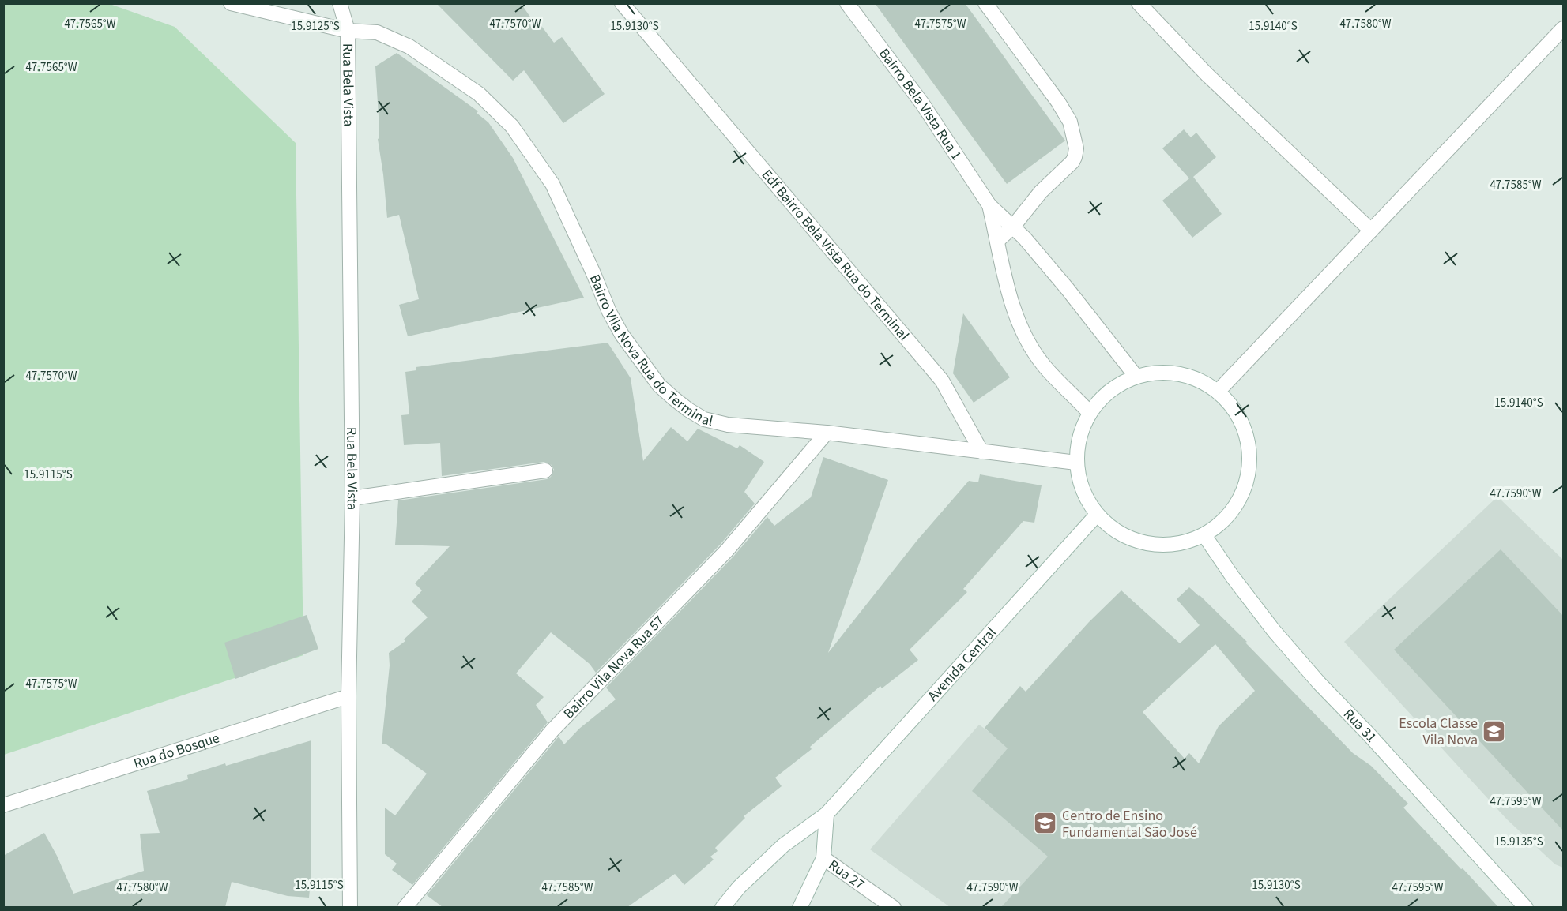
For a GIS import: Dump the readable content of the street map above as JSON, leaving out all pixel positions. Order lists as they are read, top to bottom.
{
  "streets": {
    "street": [
      "Rua Bela Vista",
      "Bairro Bela Vista Rua 1",
      "Edf Bairro Bela Vista Rua do Terminal",
      "Bairro Vila Nova Rua do Terminal",
      "Avenida Central",
      "Bairro Vila Nova Rua 57",
      "Rua 31",
      "Rua do Bosque",
      "Rua 27"
    ]
  },
  "crossings": [
    ["Rua Bela Vista", "Bairro Vila Nova Rua do Terminal"],
    ["Rua Bela Vista", "Rua do Bosque"],
    ["Edf Bairro Bela Vista Rua do Terminal", "Bairro Vila Nova Rua do Terminal"],
    ["Bairro Vila Nova Rua do Terminal", "Bairro Vila Nova Rua 57"]
  ],
  "places": {
    "school or university": ["Escola Classe Vila Nova", "Centro de Ensino Fundamental São José"]
  },
  "coordinates": [
    "47.7565°W",
    "47.7570°W",
    "47.7575°W",
    "47.7580°W",
    "15.9125°S",
    "15.9130°S",
    "15.9140°S",
    "47.7585°W",
    "15.9115°S",
    "47.7590°W",
    "47.7595°W",
    "15.9135°S"
  ]
}
